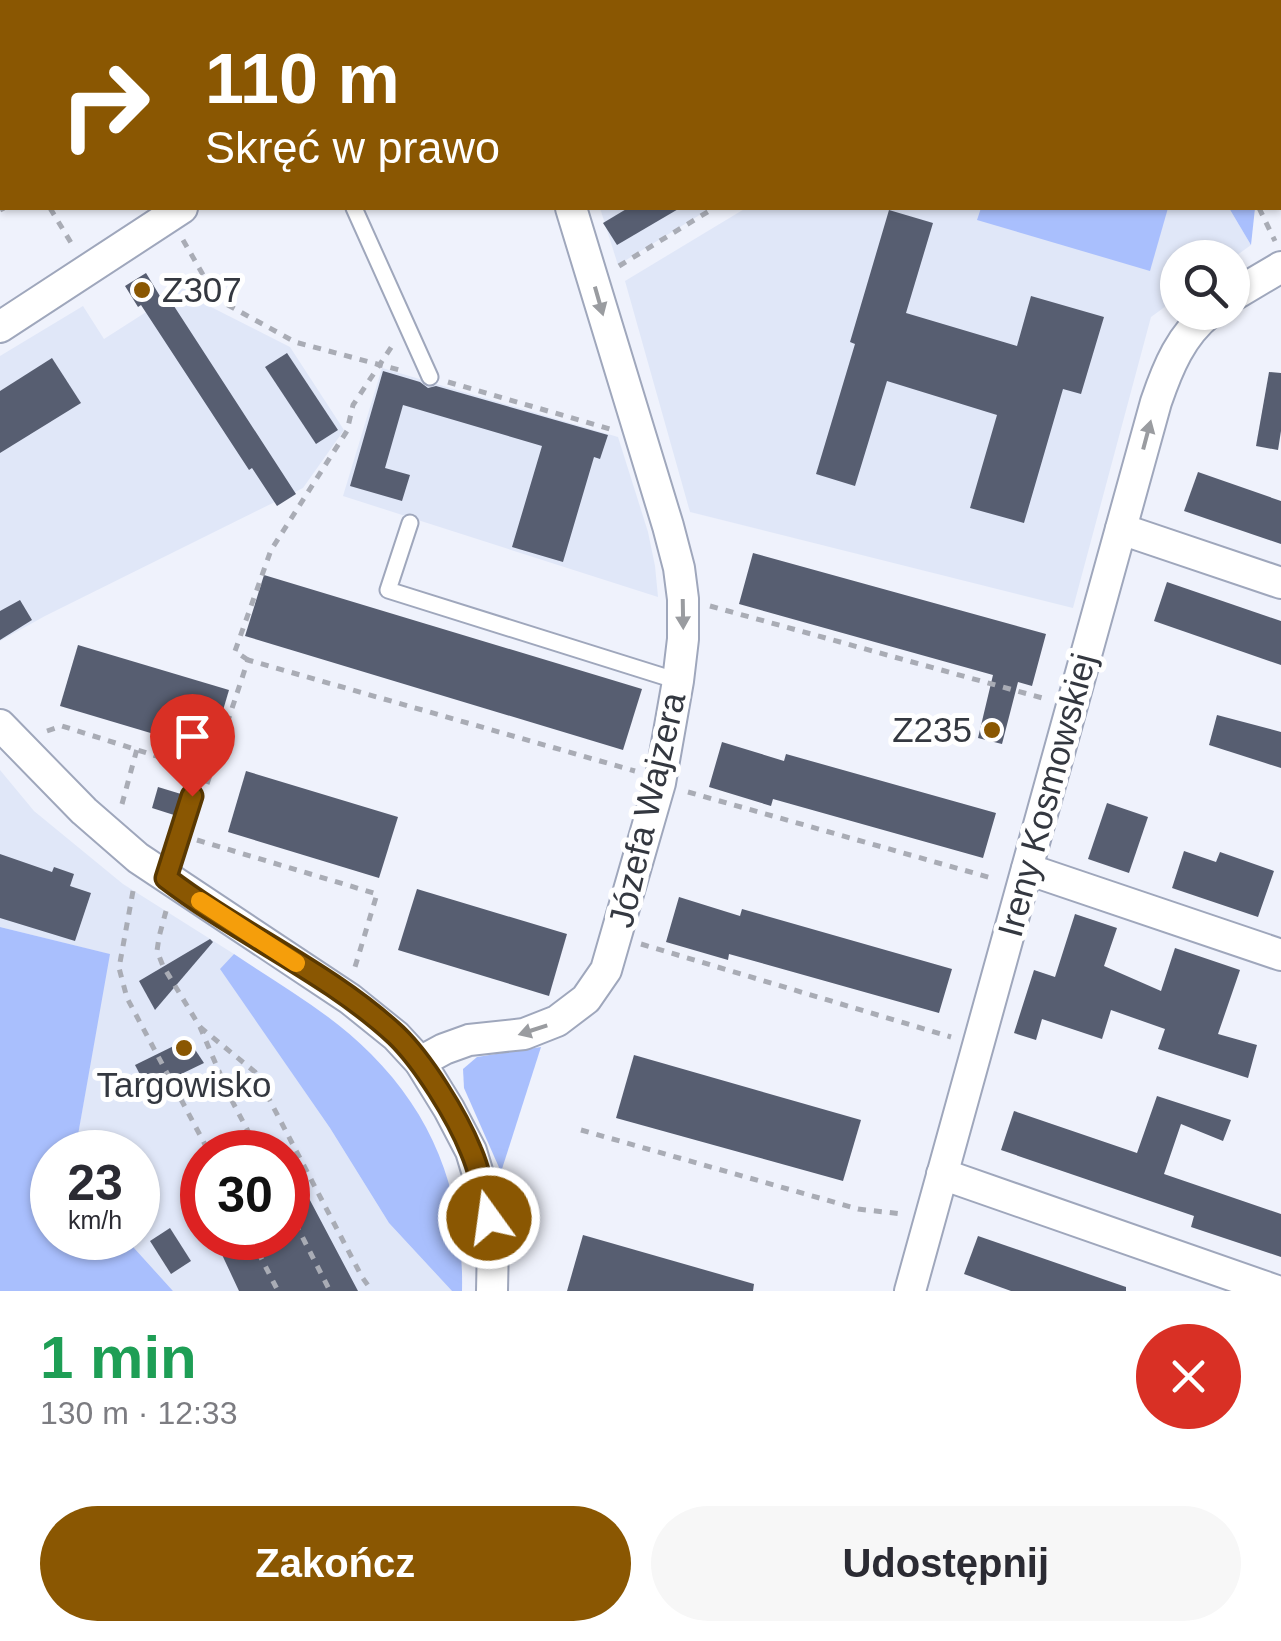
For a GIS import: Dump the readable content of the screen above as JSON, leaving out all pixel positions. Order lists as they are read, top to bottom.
{
  "streets": {
    "street": ["Ireny Kosmowskiej", "Józefa Wajzera"]
  },
  "one_way": ["Józefa Wajzera"],
  "places": ["Z307", "Z235", "Targowisko"],
  "page": {
    "turn": ["110 m", "Skręć w prawo"],
    "speed": "23 km/h",
    "limit": "30",
    "heading": ["1 min", "130 m · 12:33"],
    "buttons": ["Zakończ", "Udostępnij"]
  }
}
